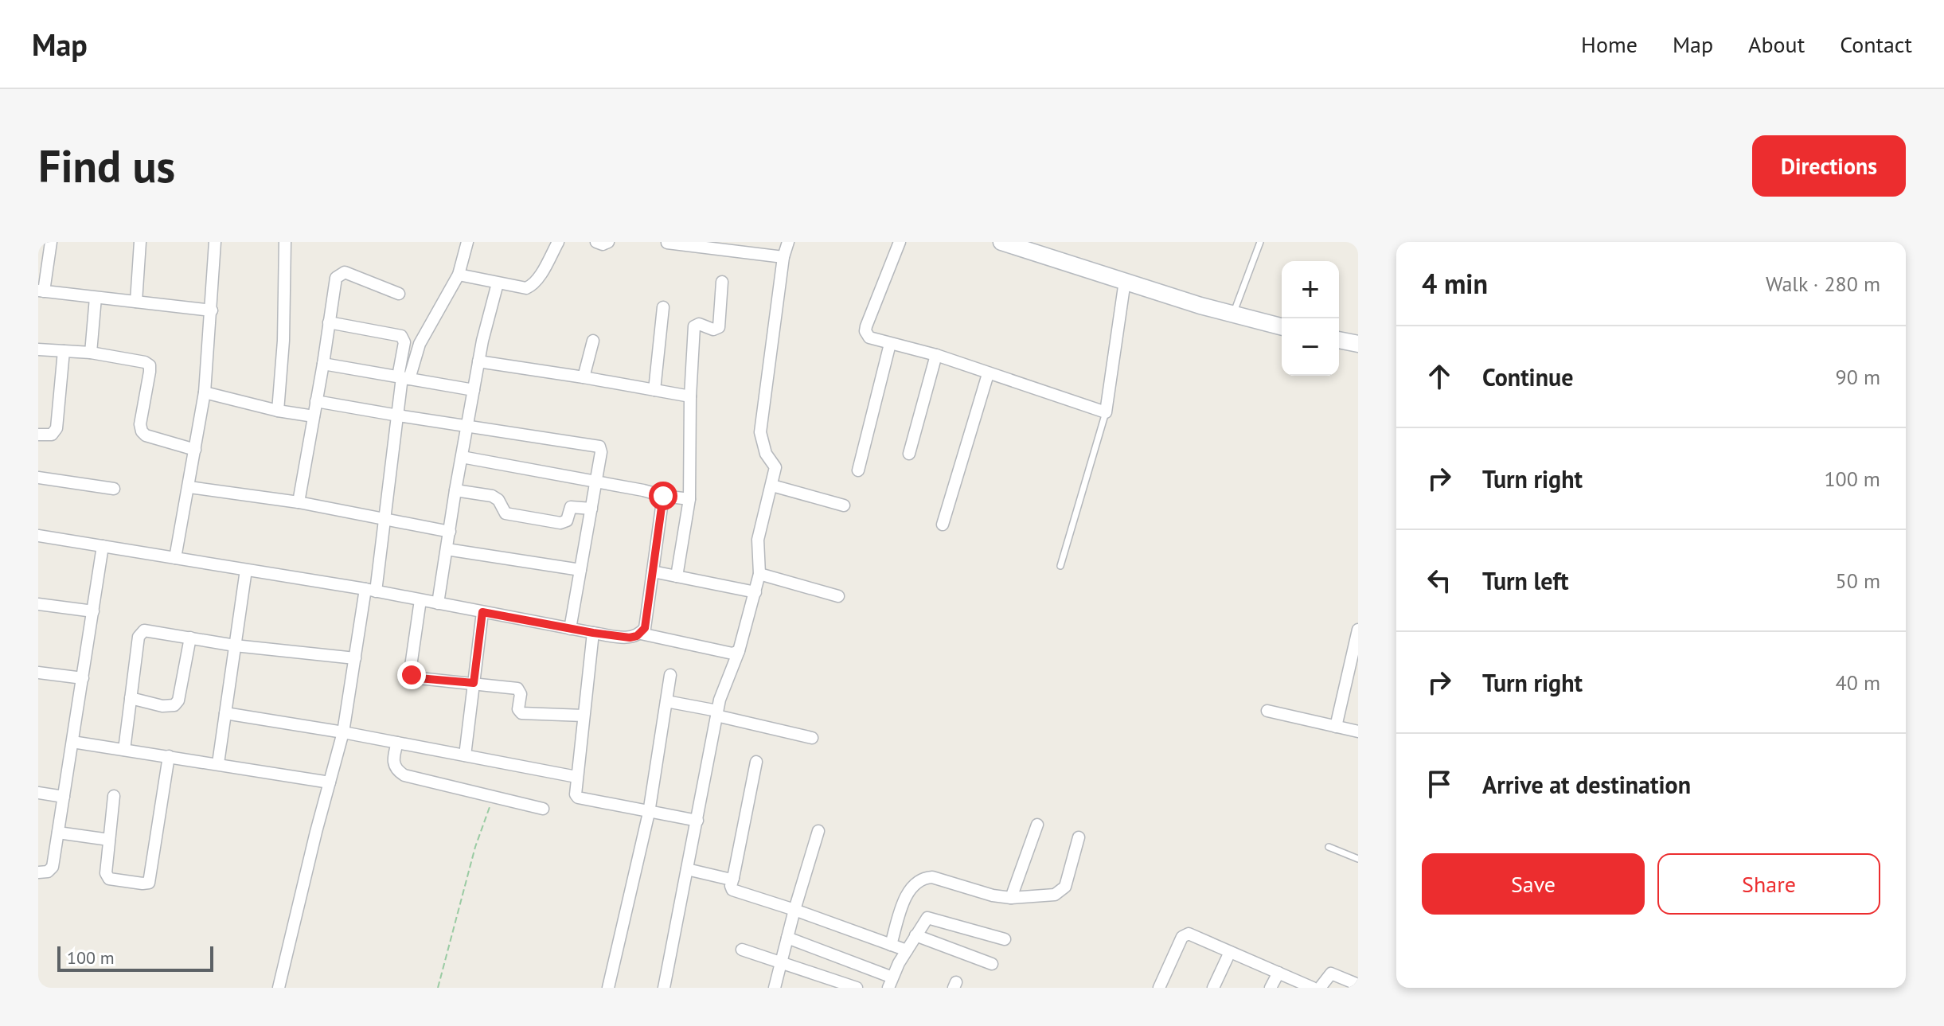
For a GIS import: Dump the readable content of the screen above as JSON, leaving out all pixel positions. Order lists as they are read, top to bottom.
{
  "scale_bar": "100 m",
  "page": {
    "header": "Map",
    "nav": [
      "Home",
      "Map",
      "About",
      "Contact"
    ],
    "buttons": [
      "Directions",
      ["Save", "Share"]
    ],
    "title": "Find us",
    "heading": ["4 min", "Walk · 280 m"],
    "map_buttons": ["+", "−"],
    "list": [
      ["Continue", "90 m"],
      ["Turn right", "100 m"],
      ["Turn left", "50 m"],
      ["Turn right", "40 m"],
      "Arrive at destination"
    ],
    "scale": "100 m"
  }
}
